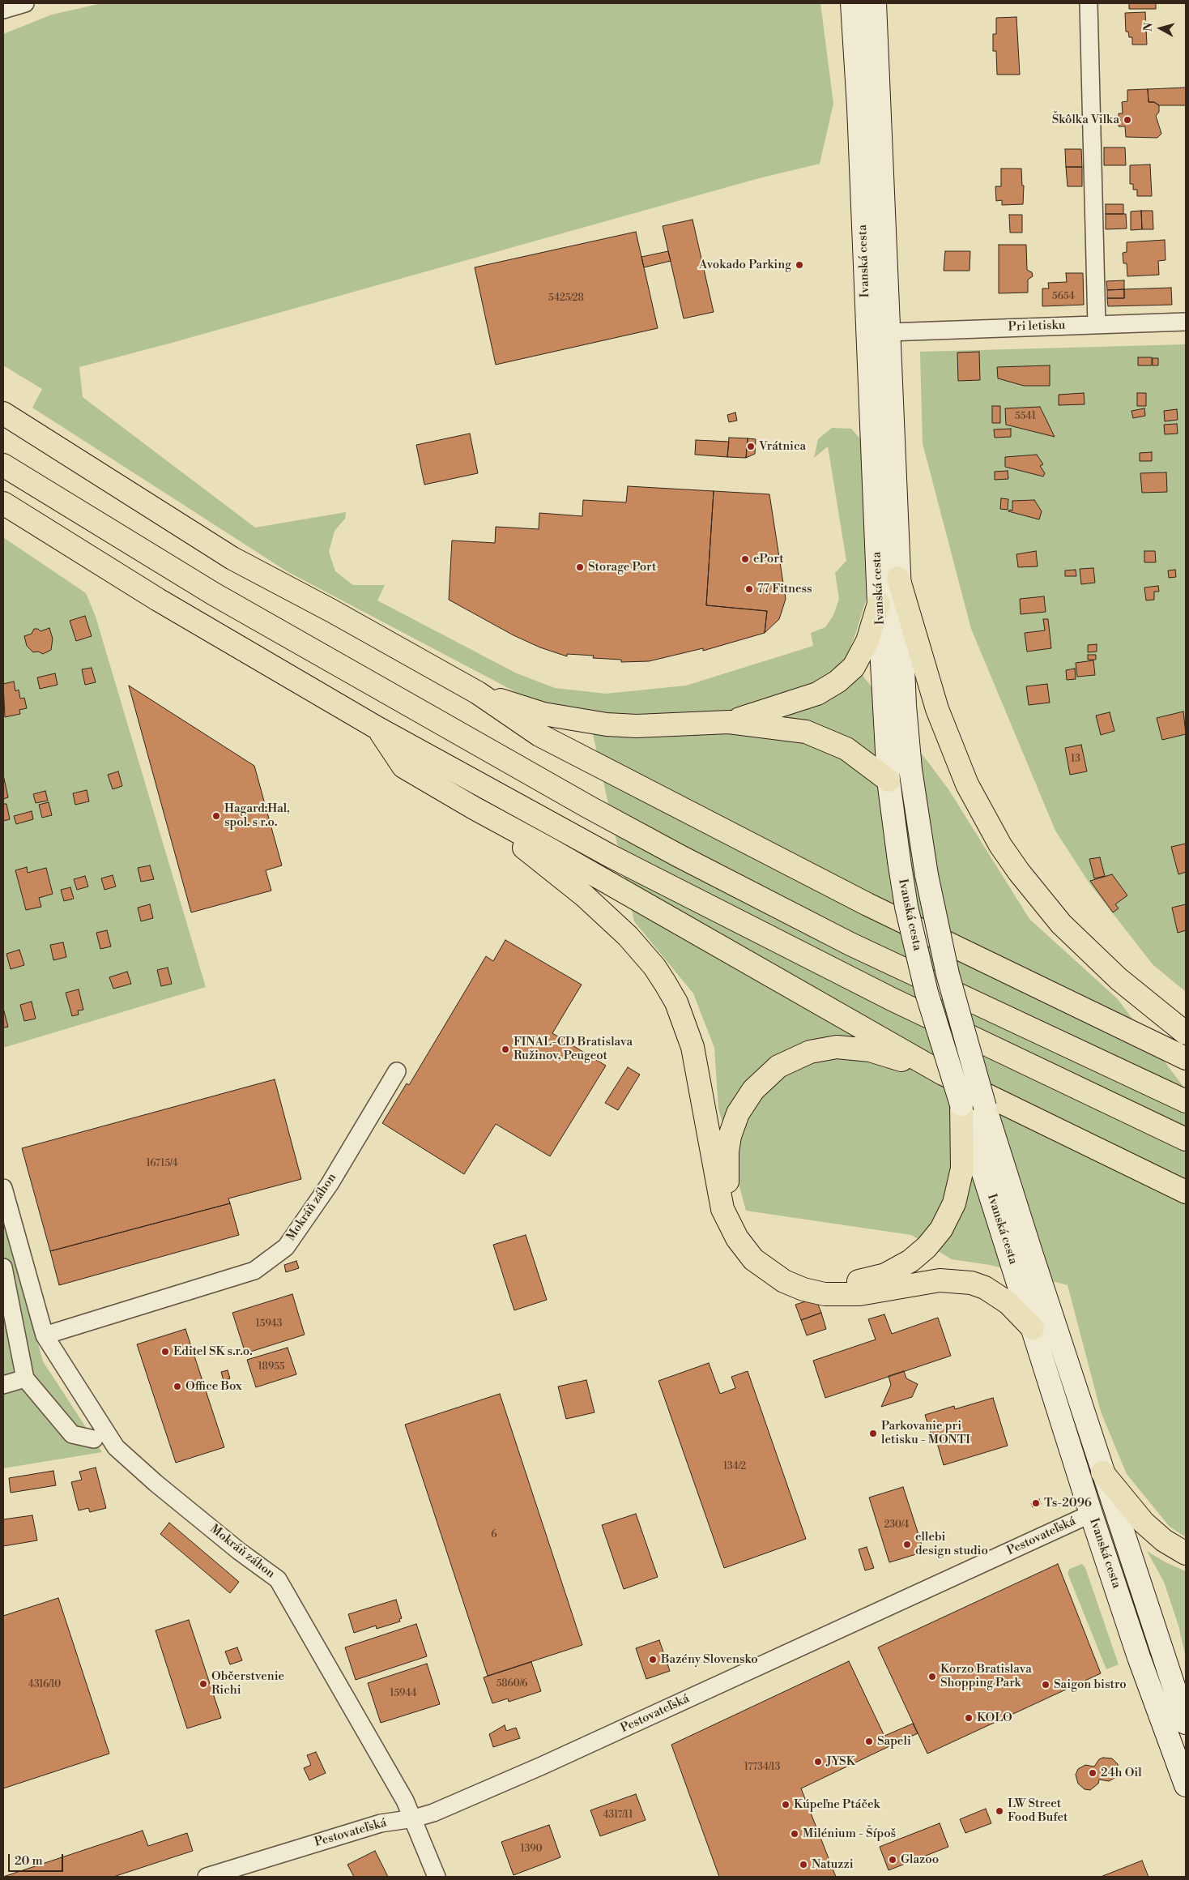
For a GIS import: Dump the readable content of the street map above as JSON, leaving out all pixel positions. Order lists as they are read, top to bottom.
{
  "streets": {
    "street": [
      "Ivanská cesta",
      "Pri letisku",
      "Mokráň záhon",
      "Pestovateľská"
    ]
  },
  "crossings": [
    ["Ivanská cesta", "Pri letisku"],
    ["Ivanská cesta", "Pestovateľská"],
    ["Mokráň záhon", "Pestovateľská"]
  ],
  "places": [
    "Škôlka Vilka",
    "Avokado Parking",
    "Vrátnica",
    "ePort",
    "Storage Port",
    "77 Fitness",
    "Hagard:Hal, spol. s r.o.",
    "FINAL-CD Bratislava Ružinov, Peugeot",
    "Editel SK s.r.o.",
    "Office Box",
    "Parkovanie pri letisku - MONTI",
    "Ts-2096",
    "ellebi design studio",
    "Bazény Slovensko",
    "Korzo Bratislava Shopping Park",
    "Občerstvenie Richi",
    "Saigon bistro",
    "KOLO",
    "Sapeli",
    "JYSK",
    "24h Oil",
    "Kúpeľne Ptáček",
    "LW Street Food Bufet",
    "Milénium - Šípoš",
    "Glazoo",
    "Natuzzi"
  ],
  "house_numbers": [
    "5654",
    "5425/28",
    "5541",
    "13",
    "16715/4",
    "15943",
    "18955",
    "134/2",
    "230/4",
    "6",
    "5860/6",
    "4316/10",
    "15944",
    "17734/13",
    "4317/11",
    "1390"
  ],
  "scale_bar": "20 m",
  "north": "left"
}
